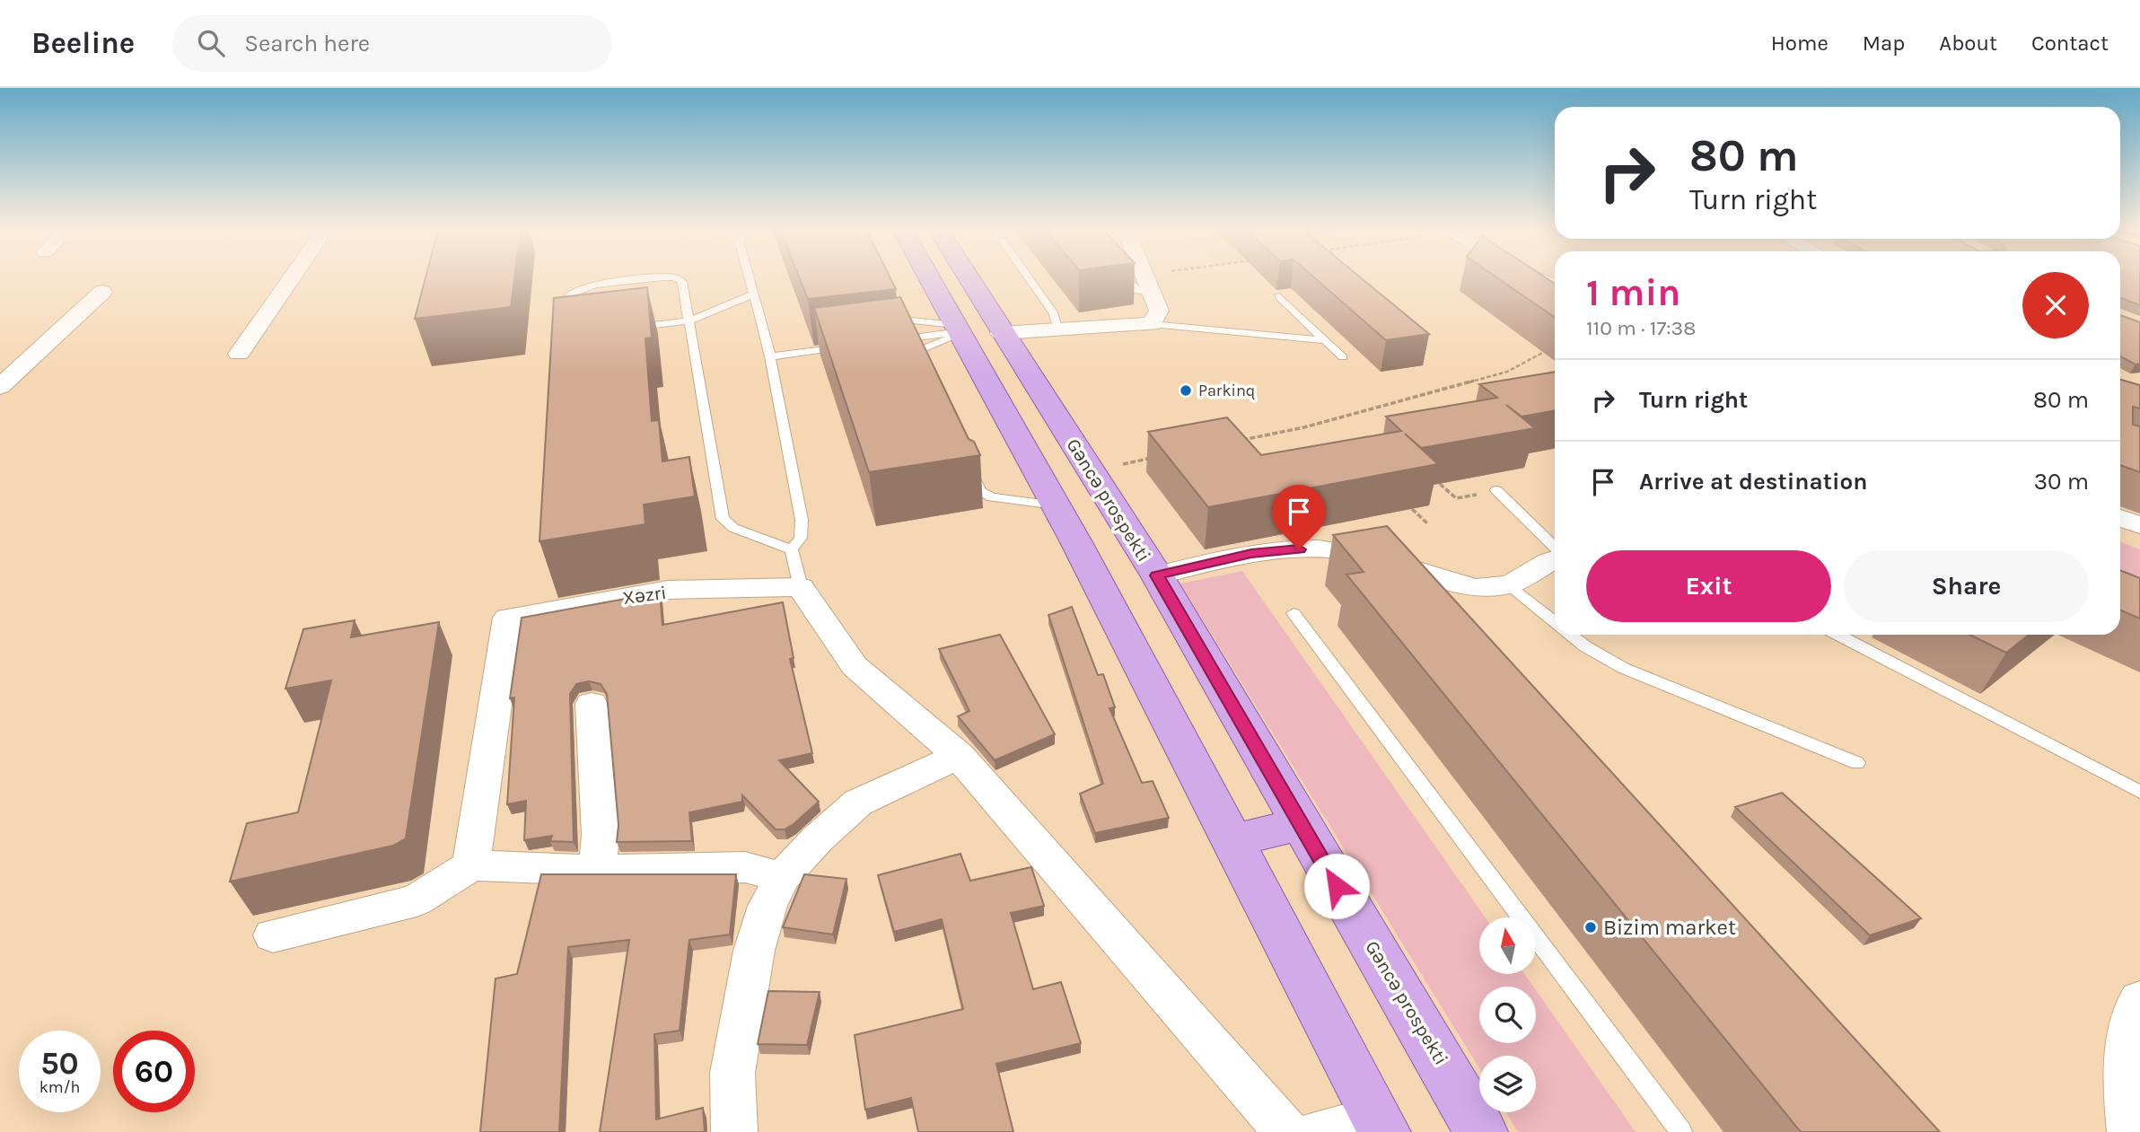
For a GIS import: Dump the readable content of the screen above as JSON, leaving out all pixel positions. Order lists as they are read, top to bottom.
{
  "streets": {
    "main road": ["Gəncə prospekti"],
    "street": ["Xəzri"]
  },
  "places": ["Parkinq", "Bizim market"],
  "north": "top",
  "page": {
    "header": "Beeline",
    "search": "Search here",
    "nav": [
      "Home",
      "Map",
      "About",
      "Contact"
    ],
    "turn": ["80 m", "Turn right"],
    "heading": ["1 min", "110 m · 17:38"],
    "list": [
      {
        "name": "Turn right",
        "value": "80 m"
      },
      {
        "name": "Arrive at destination",
        "value": "30 m"
      }
    ],
    "buttons": ["Exit", "Share"],
    "speed": "50 km/h",
    "limit": "60"
  }
}
